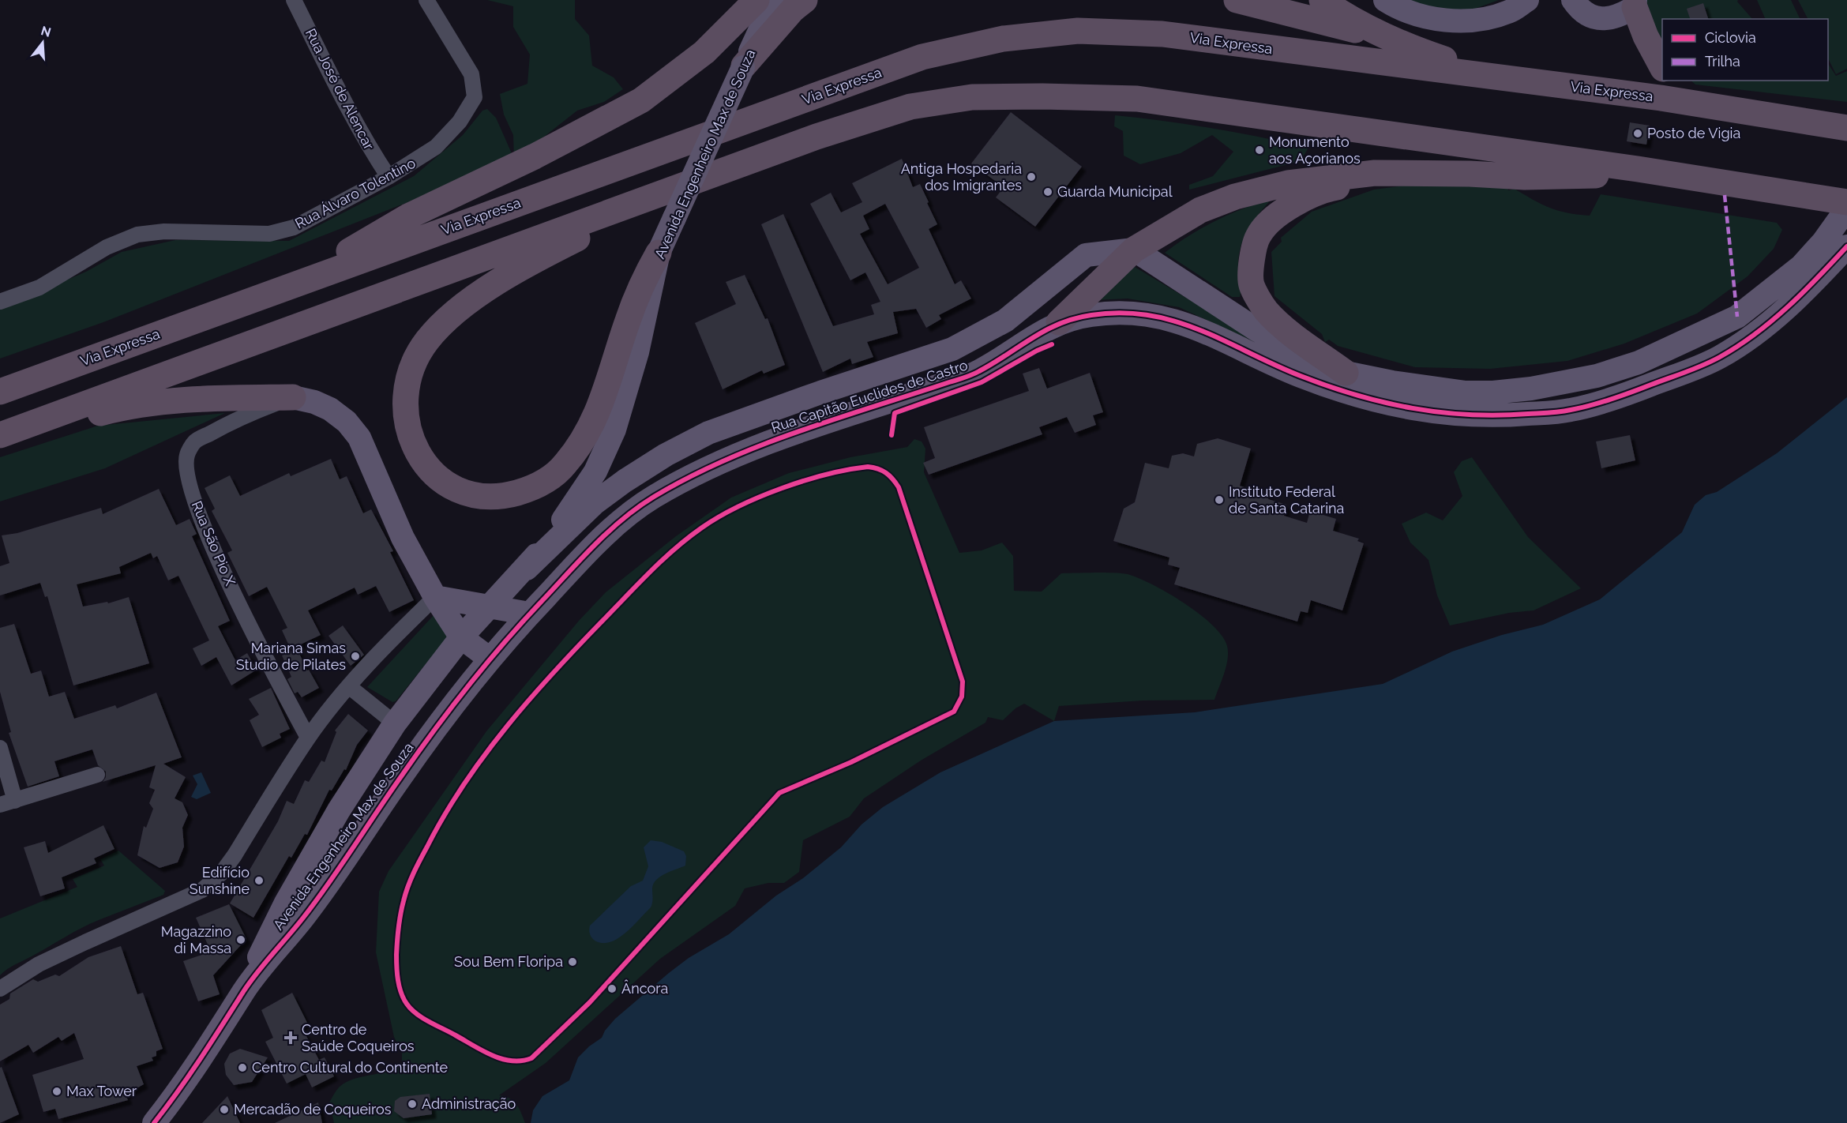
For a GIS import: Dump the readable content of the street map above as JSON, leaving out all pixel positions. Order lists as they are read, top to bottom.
{
  "streets": {
    "highway": ["Via Expressa"],
    "main road": ["Avenida Engenheiro Max de Souza", "Rua Capitão Euclides de Castro"],
    "street": ["Rua José de Alencar", "Rua Álvaro Tolentino", "Rua São Pio X"]
  },
  "crossings": [
    ["Rua José de Alencar", "Rua Álvaro Tolentino"],
    ["Avenida Engenheiro Max de Souza", "Rua Capitão Euclides de Castro"]
  ],
  "places": {
    "other": [
      "Posto de Vigia",
      "Monumento aos Açorianos",
      "Antiga Hospedaria dos Imigrantes",
      "Guarda Municipal",
      "Instituto Federal de Santa Catarina",
      "Mariana Simas Studio de Pilates",
      "Edifício Sunshine",
      "Magazzino di Massa",
      "Sou Bem Floripa",
      "Âncora",
      "Centro Cultural do Continente",
      "Max Tower",
      "Administração",
      "Mercadão de Coqueiros"
    ],
    "health": ["Centro de Saúde Coqueiros"]
  },
  "legend": ["Ciclovia", "Trilha"],
  "north": "top"
}
